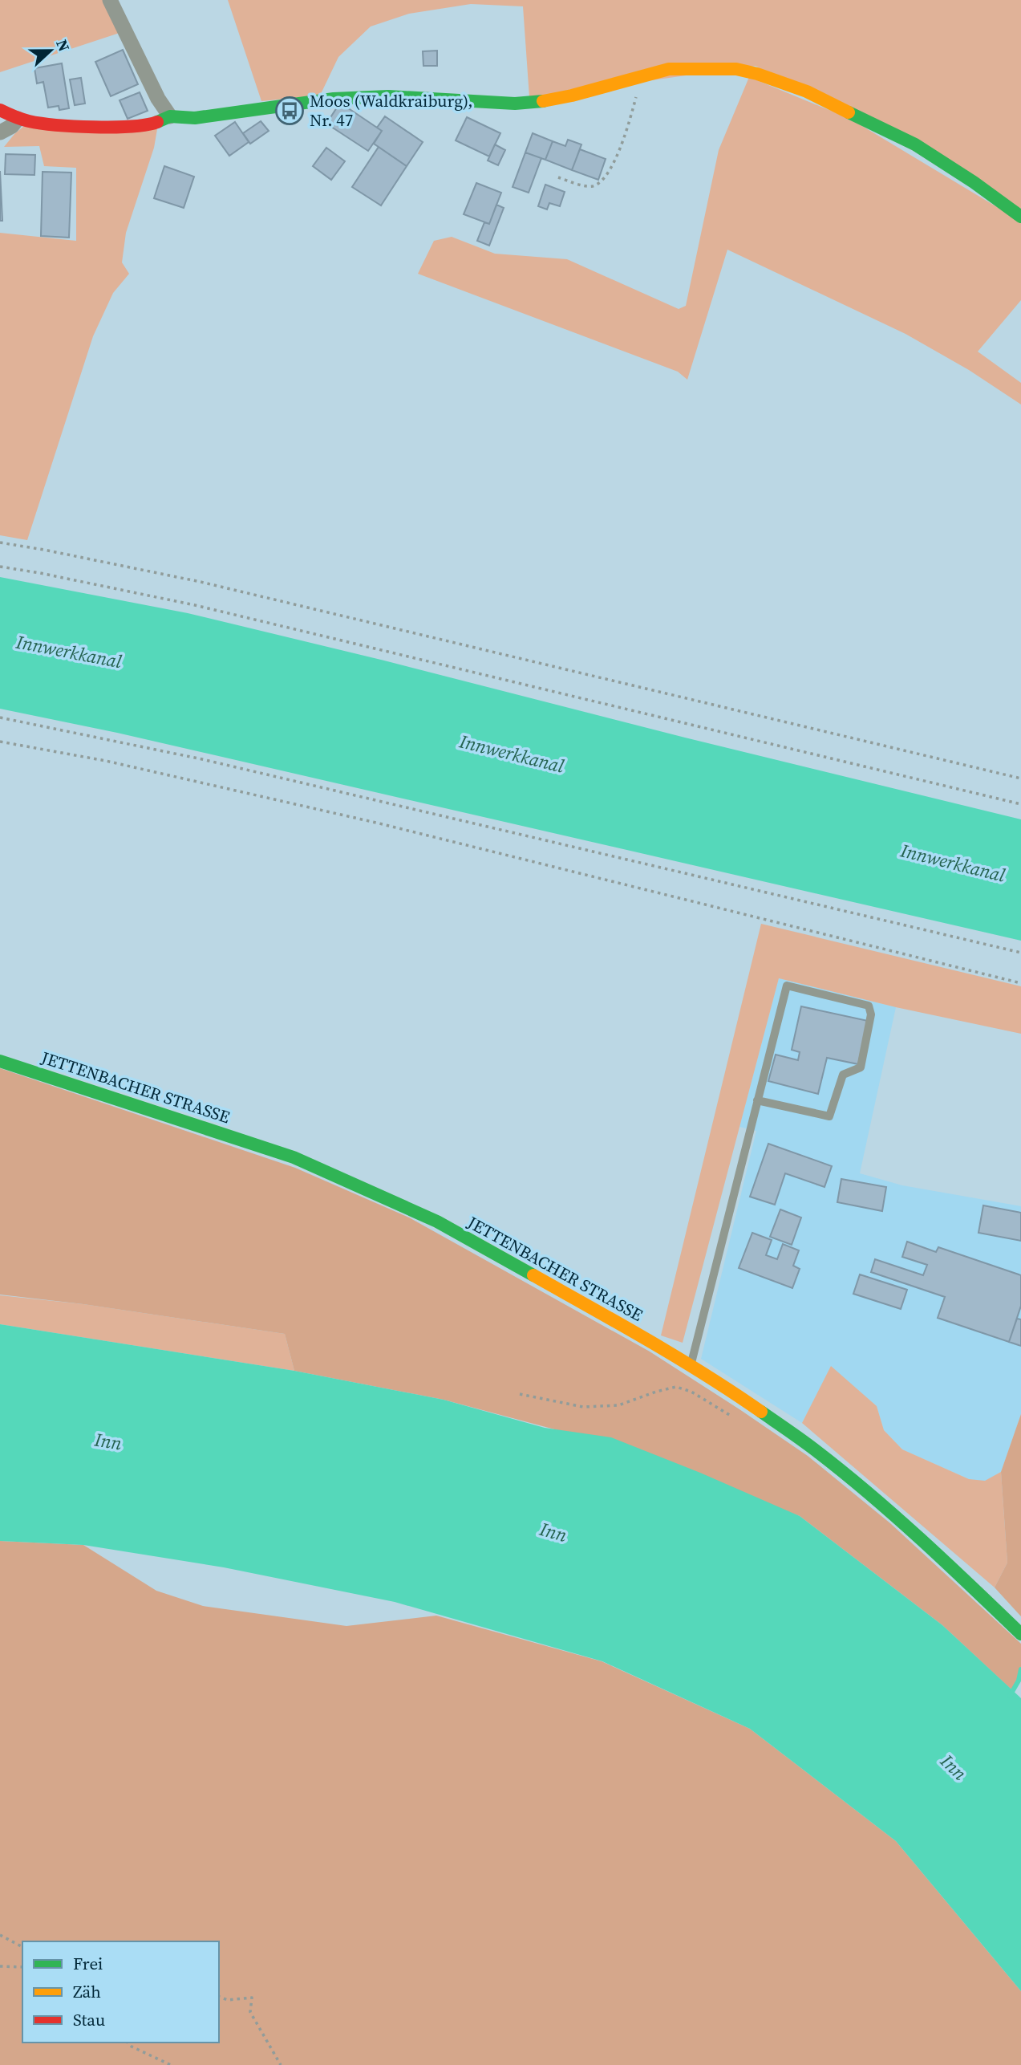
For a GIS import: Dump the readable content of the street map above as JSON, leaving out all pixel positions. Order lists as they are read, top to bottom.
{
  "streets": {
    "street": ["JETTENBACHER STRASSE"]
  },
  "water": ["Innwerkkanal", "Inn"],
  "places": {
    "bus stop": ["Moos (Waldkraiburg), Nr. 47"]
  },
  "legend": ["Frei", "Zäh", "Stau"],
  "north": "right"
}
